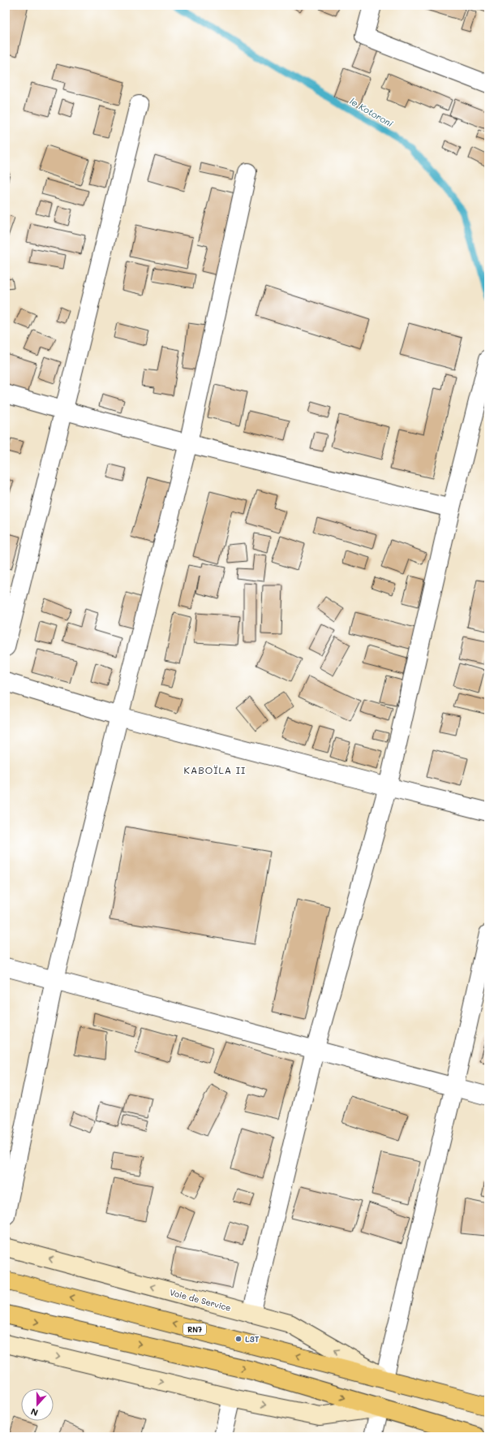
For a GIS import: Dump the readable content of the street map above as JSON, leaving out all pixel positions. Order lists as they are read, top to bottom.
{
  "streets": {
    "highway": ["RN7"],
    "main road": ["Voie de Service"]
  },
  "crossings": [
    ["Voie de Service", "RN7"]
  ],
  "districts": ["KABOÏLA II"],
  "water": ["le Kotoroni"],
  "places": ["L3T"],
  "north": "bottom"
}
